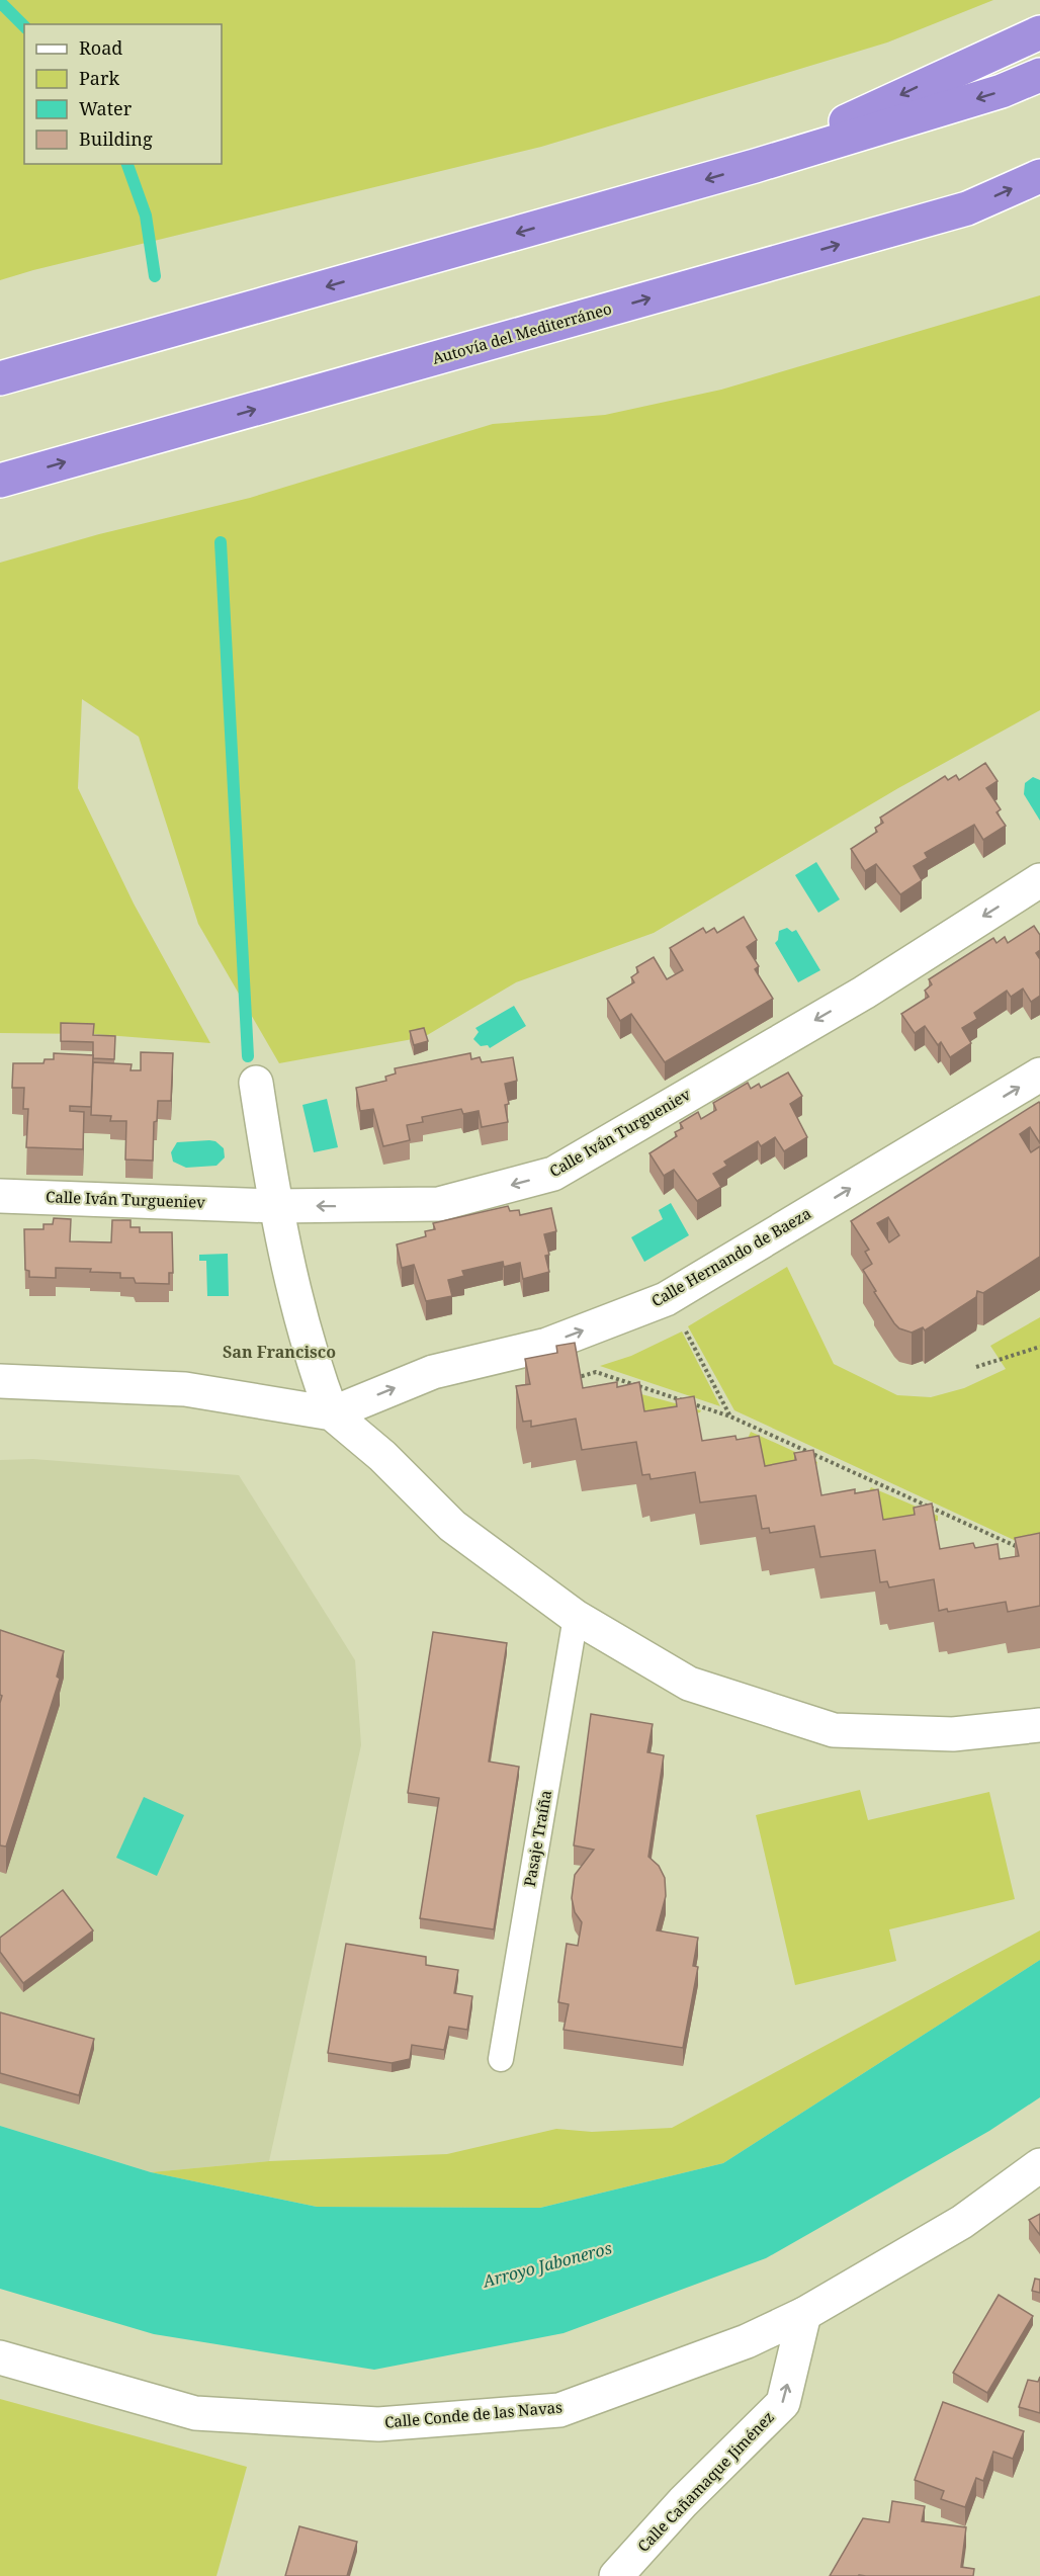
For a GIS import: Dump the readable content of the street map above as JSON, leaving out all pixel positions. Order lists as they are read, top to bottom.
{
  "streets": {
    "highway": ["Autovía del Mediterráneo"],
    "street": [
      "Calle Iván Turgueniev",
      "Calle Hernando de Baeza",
      "Calle Conde de las Navas",
      "Calle Cañamaque Jiménez"
    ],
    "lane": ["Pasaje Traíña"]
  },
  "crossings": [
    ["Calle Conde de las Navas", "Calle Cañamaque Jiménez"]
  ],
  "one_way": ["Calle Iván Turgueniev", "Calle Hernando de Baeza", "Calle Cañamaque Jiménez"],
  "districts": ["San Francisco"],
  "water": ["Arroyo Jaboneros"],
  "legend": [
    "Road",
    "Park",
    "Water",
    "Building"
  ]
}
